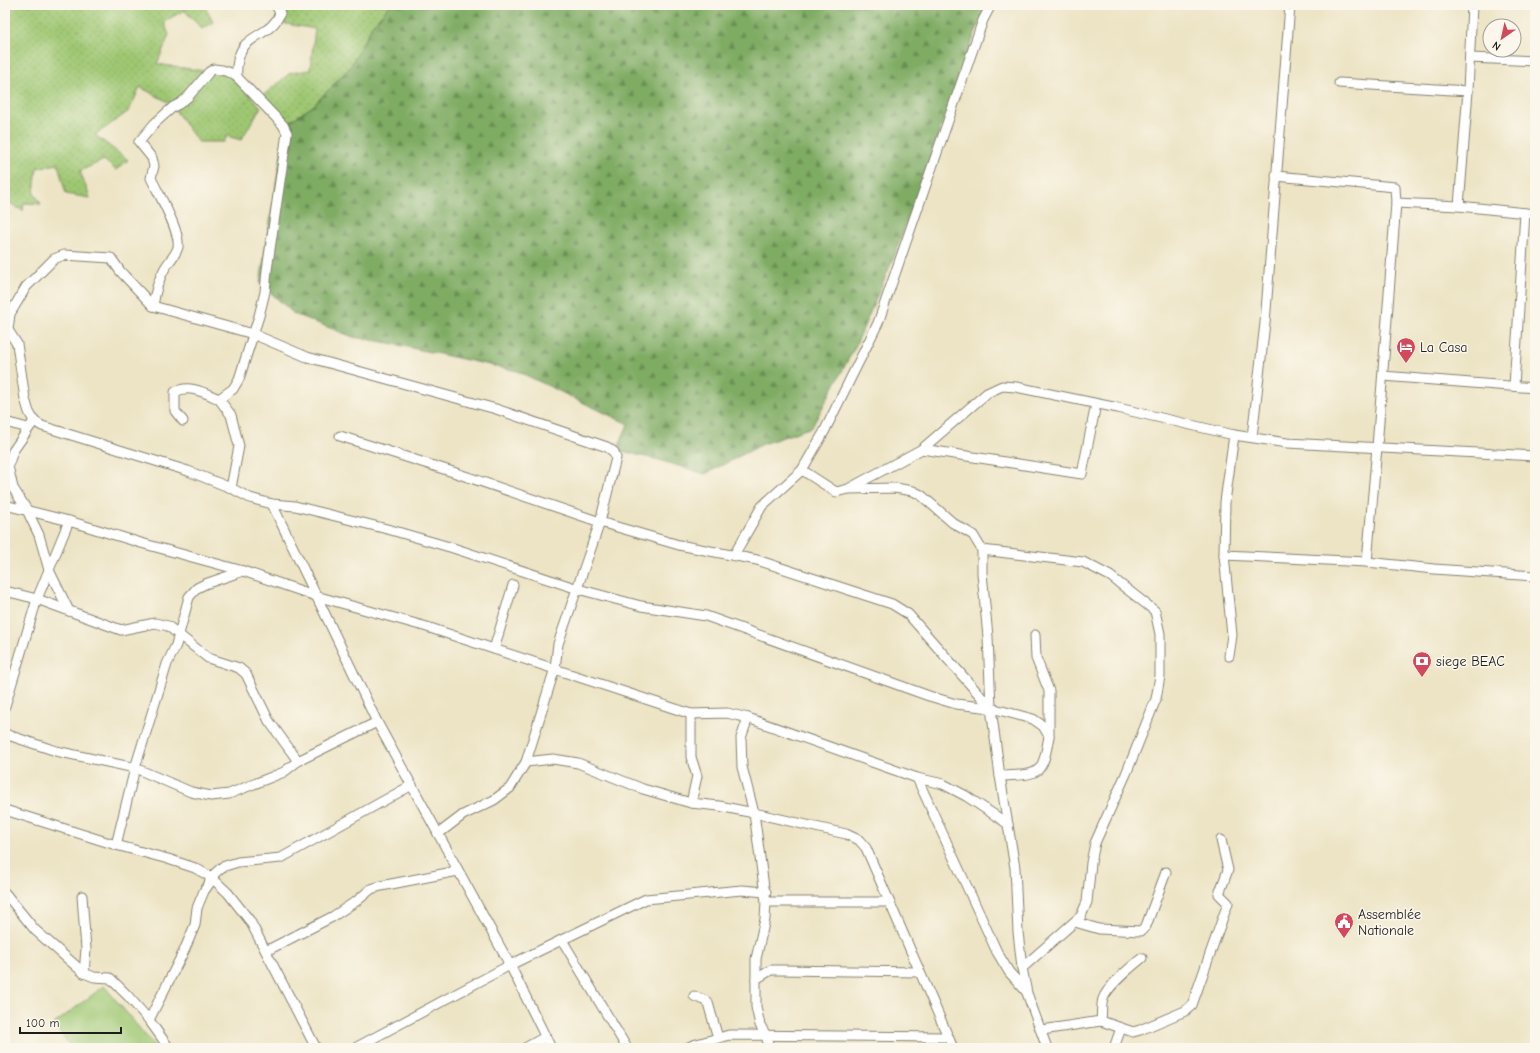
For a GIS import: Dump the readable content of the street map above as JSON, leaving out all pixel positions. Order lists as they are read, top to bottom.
{
  "places": {
    "hotel": ["La Casa"],
    "bank": ["siege BEAC"],
    "public building": ["Assemblée Nationale"]
  },
  "scale_bar": "100 m",
  "north": "bottom left"
}
